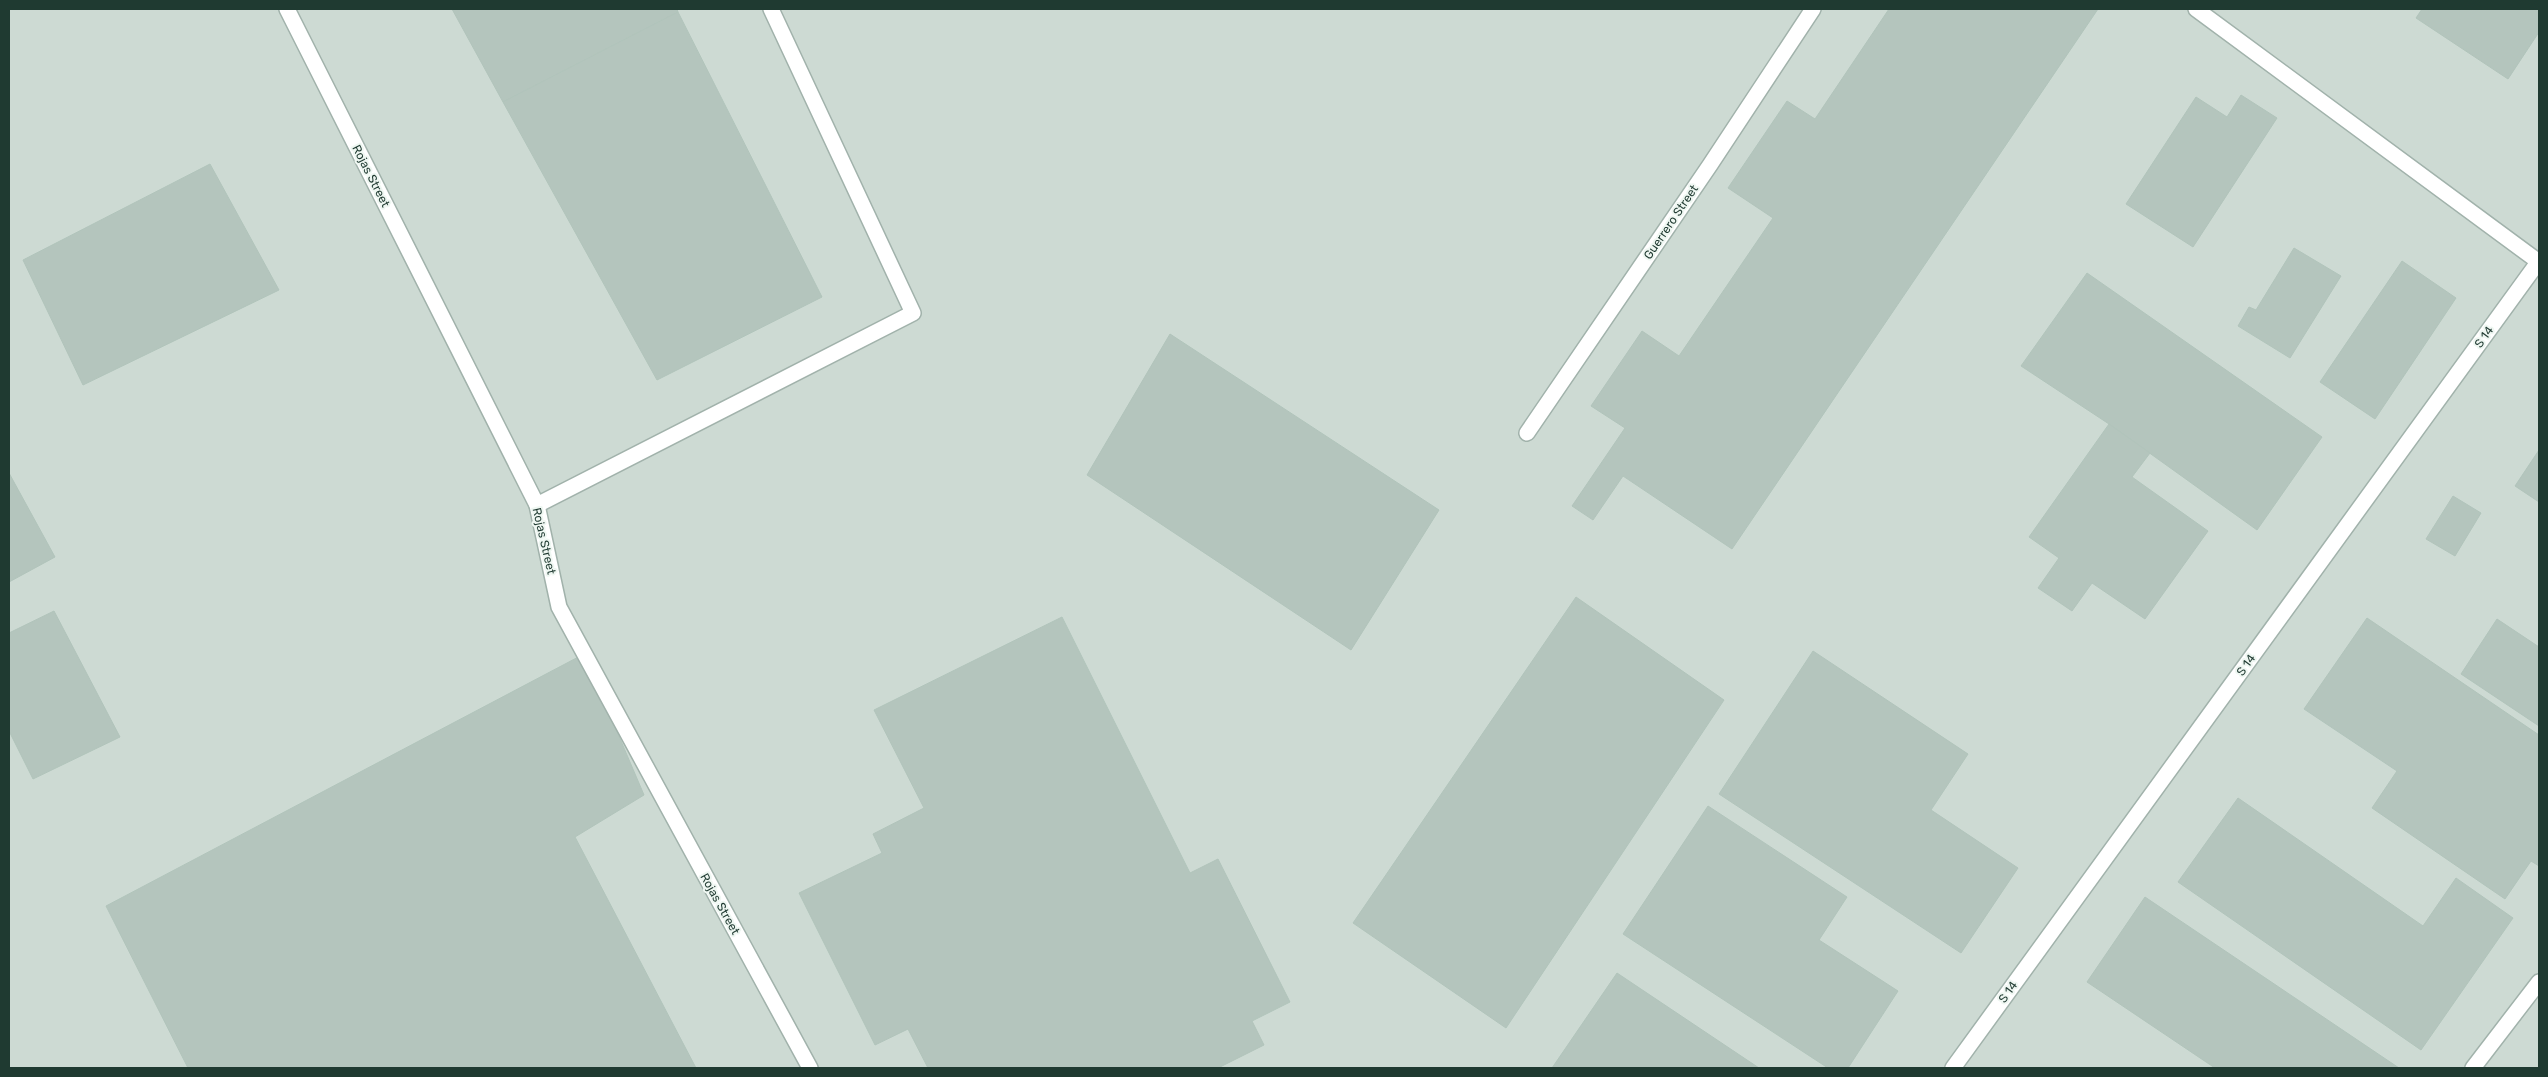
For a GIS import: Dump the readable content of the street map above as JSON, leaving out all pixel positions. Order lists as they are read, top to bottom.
{
  "streets": {
    "street": ["Rojas Street", "Guerrero Street", "S 14"]
  }
}
